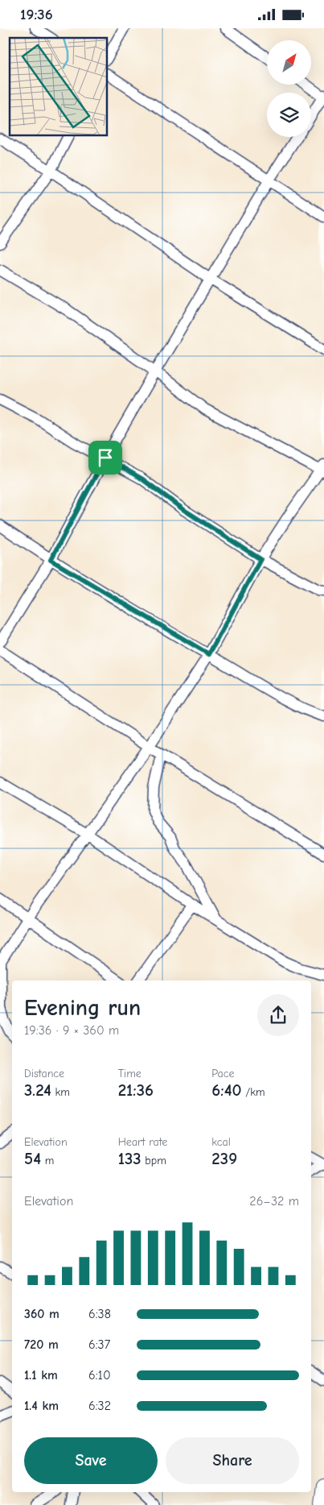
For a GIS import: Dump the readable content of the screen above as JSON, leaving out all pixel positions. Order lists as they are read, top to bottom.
{
  "north": "top right",
  "page": {
    "status": "19:36",
    "heading": ["Evening run", "19:36 · 9 × 360 m"],
    "stats": [
      ["Distance", "3.24 km"],
      ["Time", "21:36"],
      ["Pace", "6:40 /km"],
      ["Elevation", "54 m"],
      ["Heart rate", "133 bpm"],
      ["kcal", "239"]
    ],
    "chart": ["Elevation", "26–32 m"],
    "list": [
      {
        "name": "360 m",
        "note": "6:38"
      },
      {
        "name": "720 m",
        "note": "6:37"
      },
      {
        "name": "1.1 km",
        "note": "6:10"
      },
      {
        "name": "1.4 km",
        "note": "6:32"
      }
    ],
    "buttons": ["Save", "Share"]
  }
}
